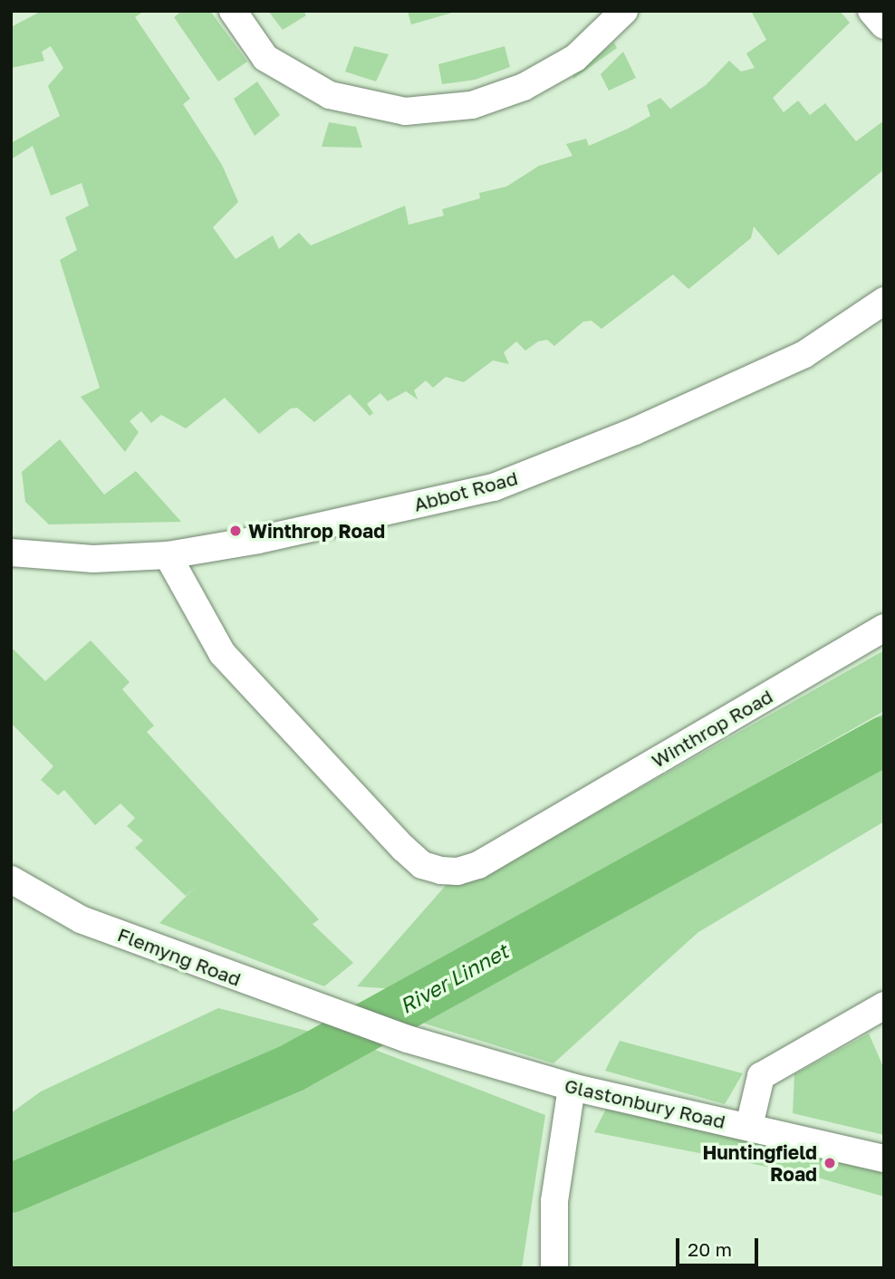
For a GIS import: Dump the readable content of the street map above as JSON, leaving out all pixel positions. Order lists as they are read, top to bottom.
{
  "streets": {
    "street": [
      "Abbot Road",
      "Winthrop Road",
      "Flemyng Road",
      "Glastonbury Road"
    ]
  },
  "crossings": [
    ["Abbot Road", "Winthrop Road"],
    ["Flemyng Road", "Glastonbury Road"]
  ],
  "water": ["River Linnet"],
  "places": ["Winthrop Road", "Huntingfield Road"],
  "scale_bar": "20 m"
}
